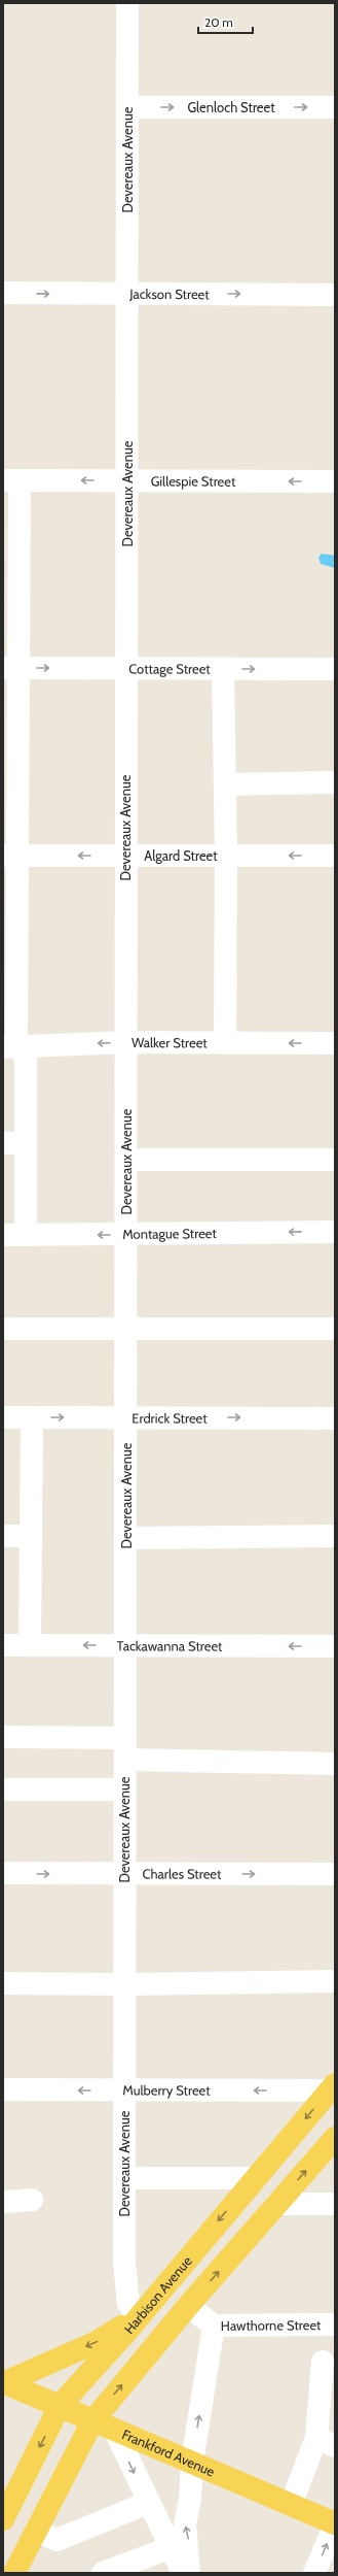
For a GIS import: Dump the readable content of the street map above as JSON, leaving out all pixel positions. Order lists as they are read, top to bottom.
{
  "streets": {
    "main road": ["Harbison Avenue", "Frankford Avenue"],
    "street": [
      "Glenloch Street",
      "Devereaux Avenue",
      "Jackson Street",
      "Gillespie Street",
      "Cottage Street",
      "Algard Street",
      "Walker Street",
      "Montague Street",
      "Erdrick Street",
      "Tackawanna Street",
      "Charles Street",
      "Mulberry Street",
      "Hawthorne Street"
    ]
  },
  "crossings": [
    ["Glenloch Street", "Devereaux Avenue"],
    ["Devereaux Avenue", "Jackson Street"],
    ["Devereaux Avenue", "Gillespie Street"],
    ["Devereaux Avenue", "Cottage Street"],
    ["Devereaux Avenue", "Algard Street"],
    ["Devereaux Avenue", "Walker Street"],
    ["Devereaux Avenue", "Montague Street"],
    ["Devereaux Avenue", "Erdrick Street"],
    ["Devereaux Avenue", "Tackawanna Street"],
    ["Devereaux Avenue", "Charles Street"],
    ["Devereaux Avenue", "Mulberry Street"],
    ["Devereaux Avenue", "Harbison Avenue"],
    ["Mulberry Street", "Harbison Avenue"],
    ["Harbison Avenue", "Frankford Avenue"]
  ],
  "one_way": ["Glenloch Street", "Jackson Street", "Gillespie Street"],
  "scale_bar": "20 m"
}
